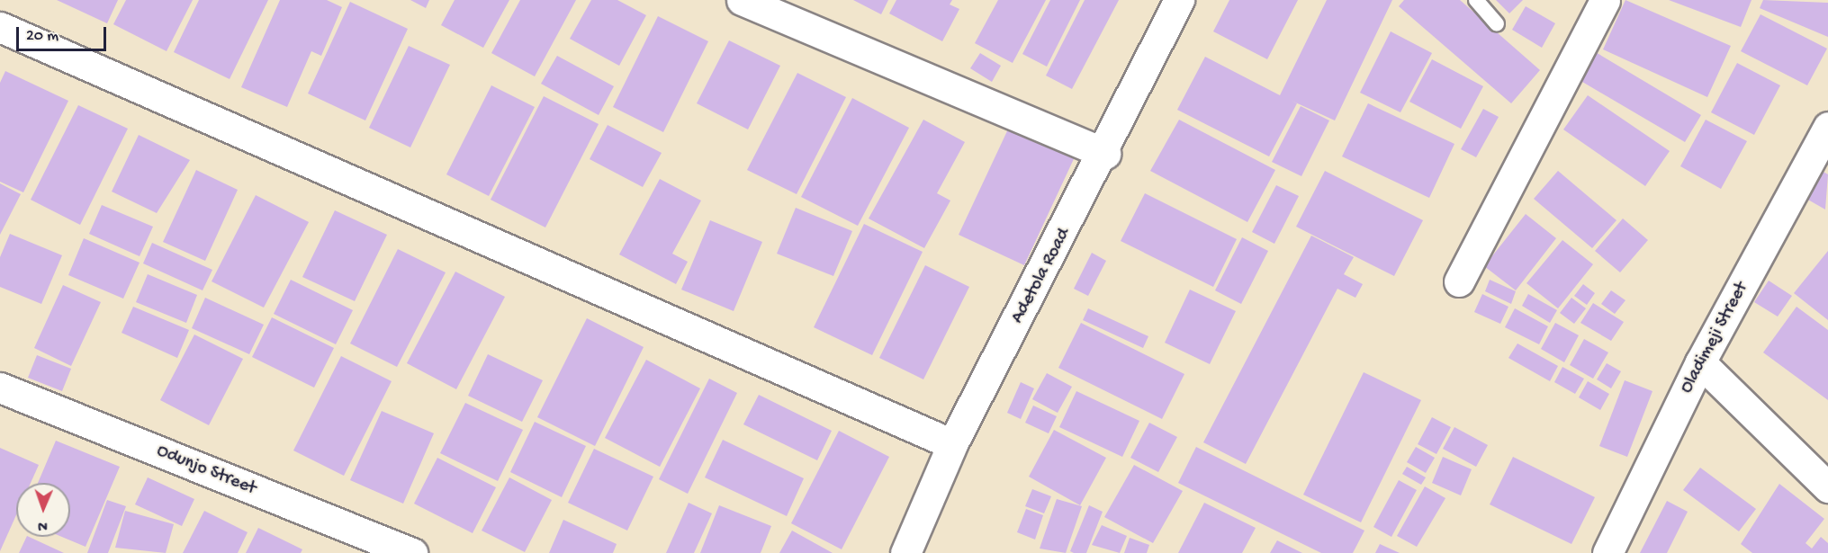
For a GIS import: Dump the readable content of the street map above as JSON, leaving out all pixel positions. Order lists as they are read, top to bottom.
{
  "streets": {
    "street": ["Adetola Road", "Oladimeji Street", "Odunjo Street"]
  },
  "scale_bar": "20 m",
  "north": "bottom"
}
